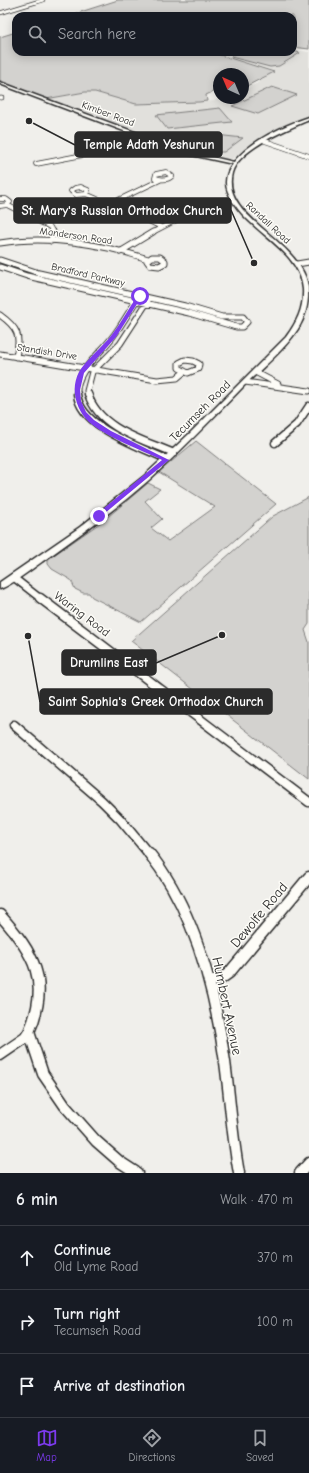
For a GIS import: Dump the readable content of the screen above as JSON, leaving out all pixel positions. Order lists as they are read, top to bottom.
{
  "streets": {
    "street": [
      "Kimber Road",
      "Randall Road",
      "Manderson Road",
      "Bradford Parkway",
      "Standish Drive",
      "Tecumseh Road",
      "Waring Road",
      "Dewolfe Road",
      "Humbert Avenue"
    ]
  },
  "crossings": [
    ["Kimber Road", "Randall Road"],
    ["Randall Road", "Tecumseh Road"],
    ["Tecumseh Road", "Waring Road"],
    ["Dewolfe Road", "Humbert Avenue"]
  ],
  "places": [
    "Temple Adath Yeshurun",
    "St. Mary's Russian Orthodox Church",
    "Drumlins East",
    "Saint Sophia's Greek Orthodox Church"
  ],
  "north": "top left",
  "page": {
    "search": "Search here",
    "heading": ["6 min", "Walk · 470 m"],
    "list": [
      ["Continue", "Old Lyme Road", "370 m"],
      ["Turn right", "Tecumseh Road", "100 m"],
      "Arrive at destination"
    ],
    "nav": ["Map", "Directions", "Saved"]
  }
}
